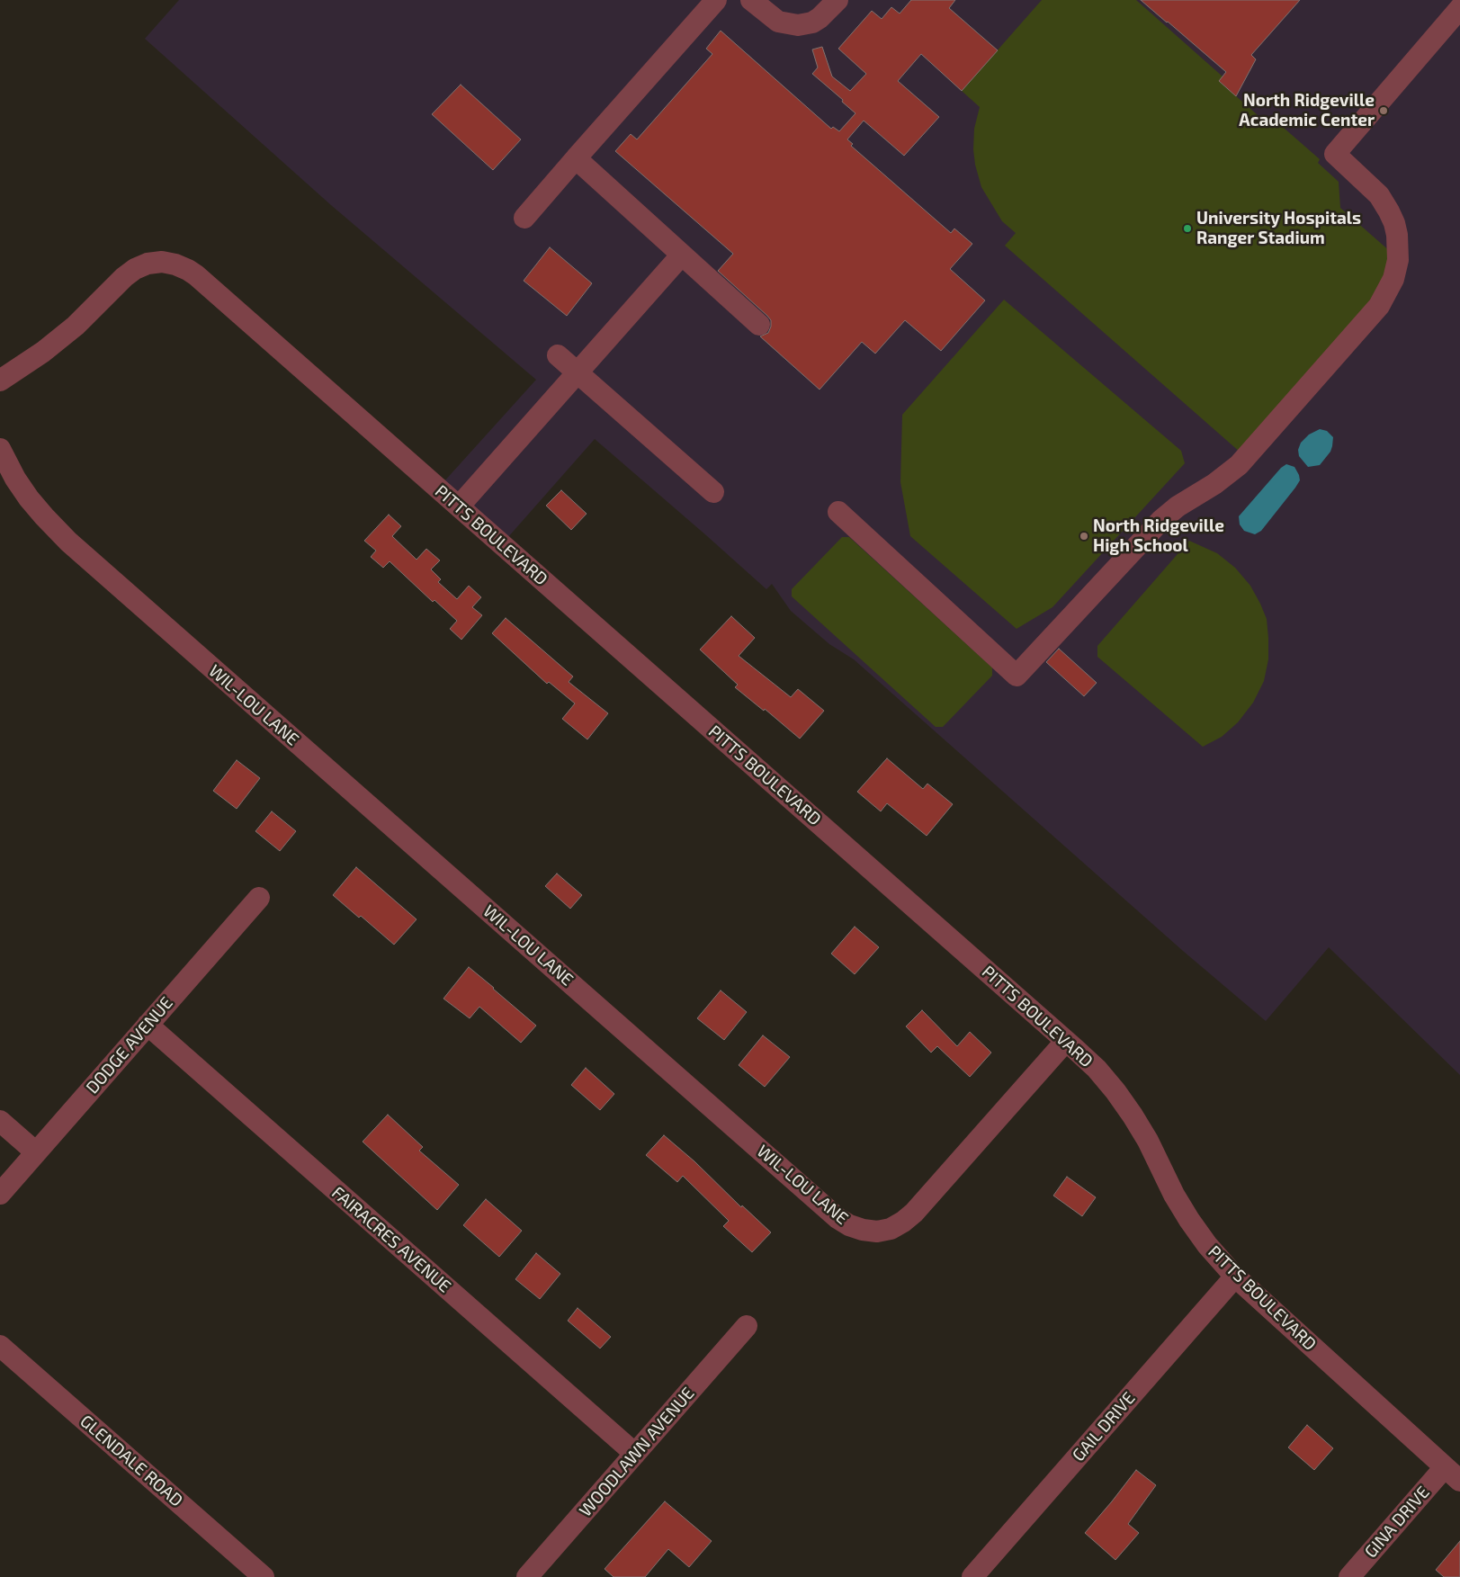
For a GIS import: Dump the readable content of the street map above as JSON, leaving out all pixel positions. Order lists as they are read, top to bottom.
{
  "streets": {
    "street": [
      "PITTS BOULEVARD",
      "WIL-LOU LANE",
      "DODGE AVENUE",
      "FAIRACRES AVENUE",
      "GAIL DRIVE",
      "WOODLAWN AVENUE",
      "GLENDALE ROAD",
      "GINA DRIVE"
    ]
  },
  "crossings": [
    ["PITTS BOULEVARD", "WIL-LOU LANE"],
    ["PITTS BOULEVARD", "GAIL DRIVE"],
    ["PITTS BOULEVARD", "GINA DRIVE"],
    ["DODGE AVENUE", "FAIRACRES AVENUE"],
    ["FAIRACRES AVENUE", "WOODLAWN AVENUE"]
  ],
  "places": ["North Ridgeville Academic Center", "University Hospitals Ranger Stadium", "North Ridgeville High School"]
}
